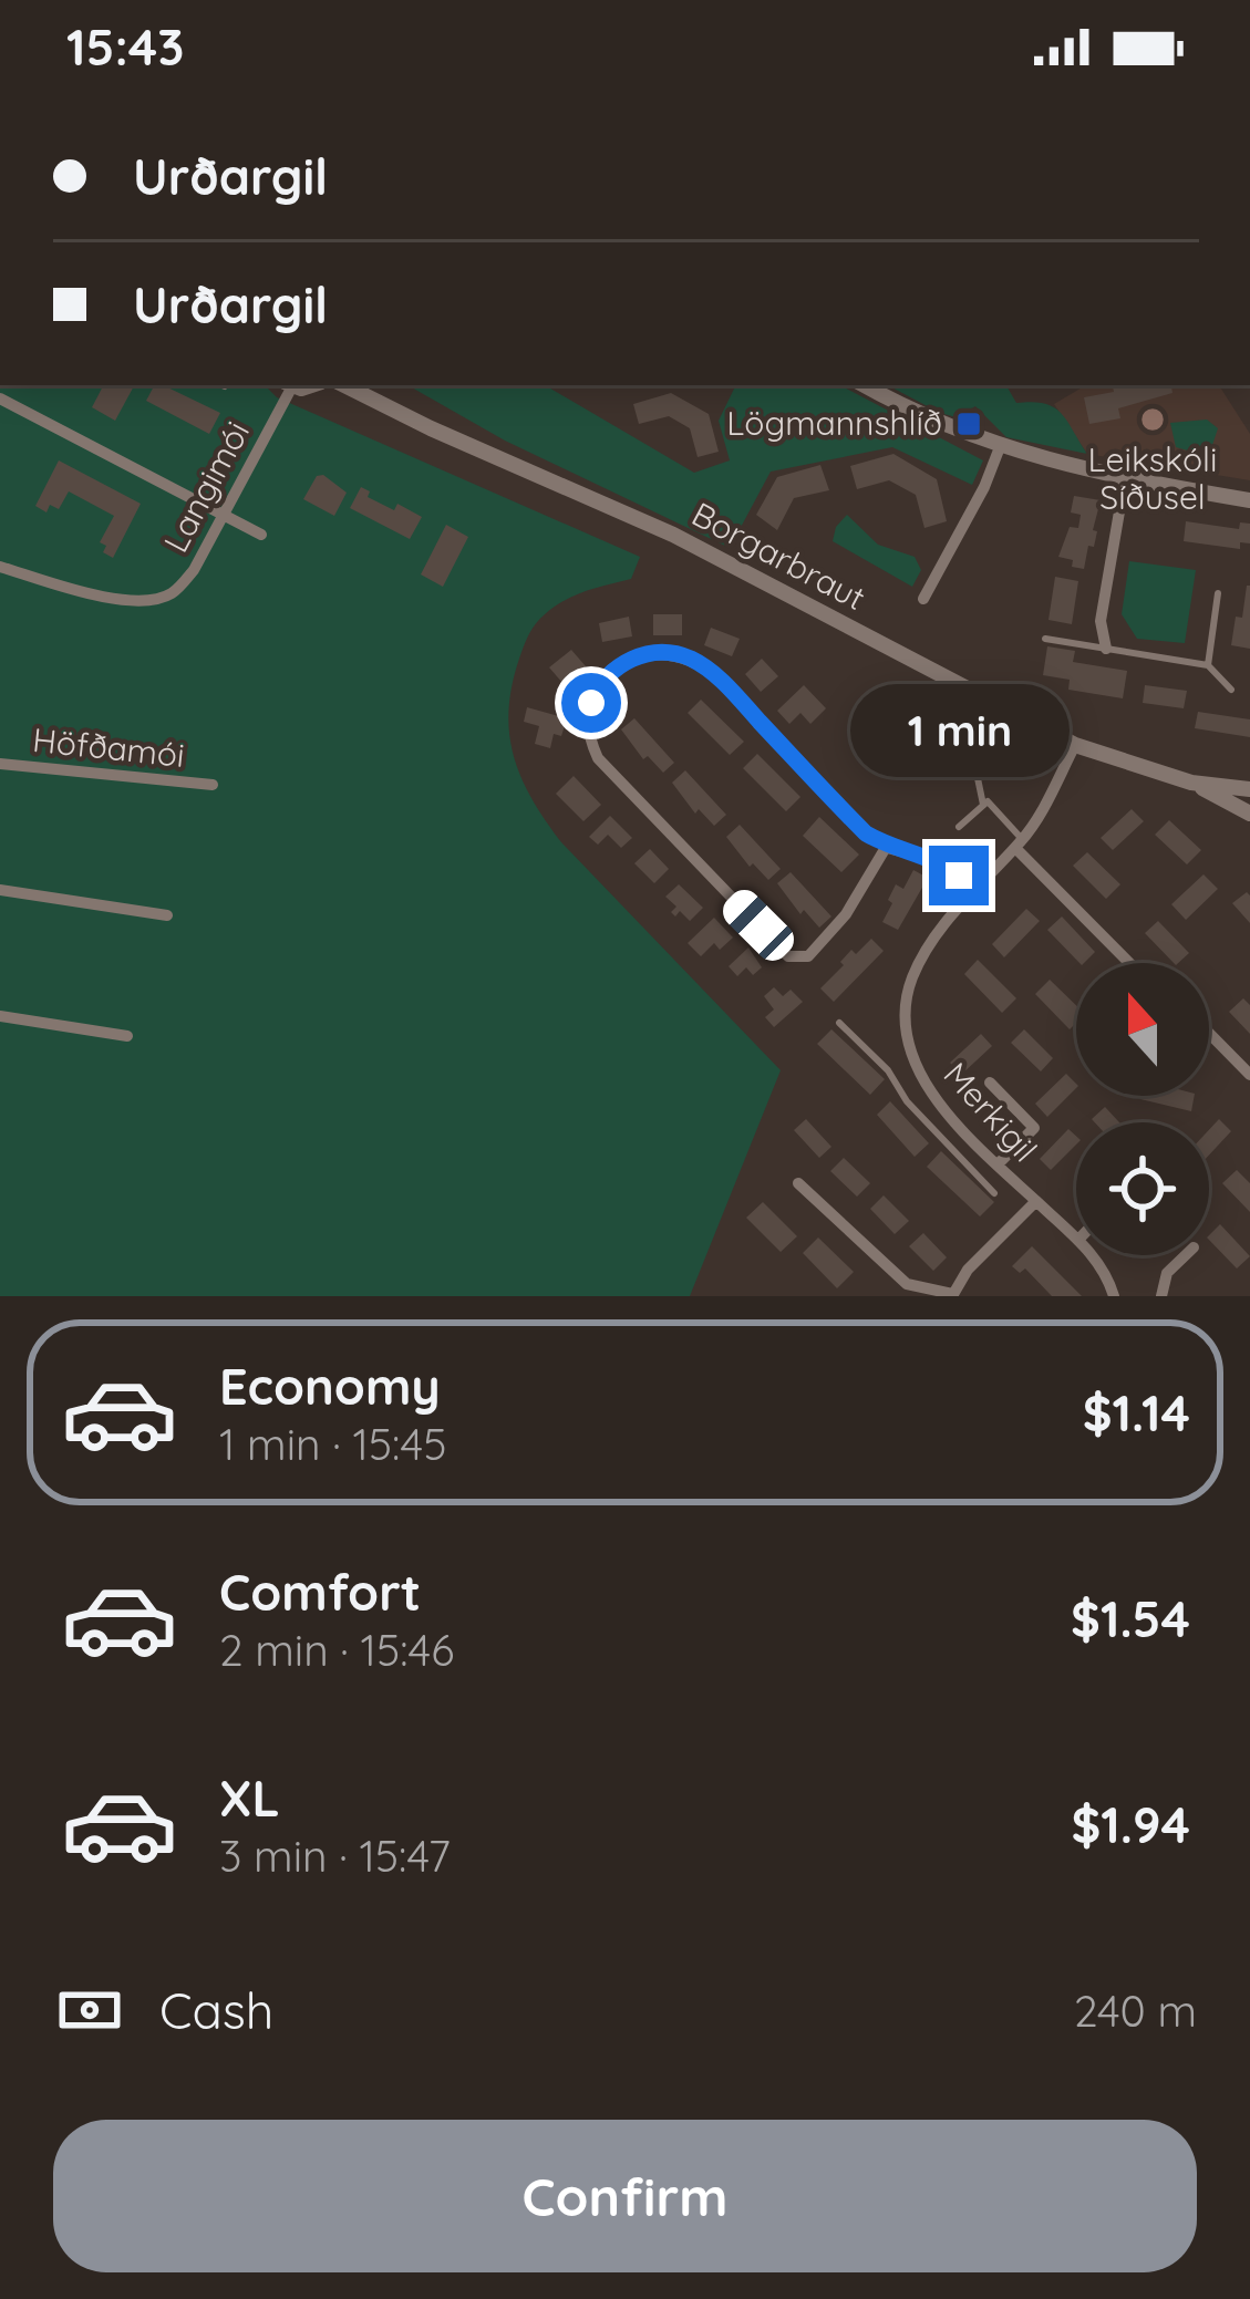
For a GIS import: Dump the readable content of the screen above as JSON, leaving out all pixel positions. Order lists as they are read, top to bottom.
{
  "streets": {
    "street": [
      "Langimói",
      "Borgarbraut",
      "Höfðamói",
      "Merkigil"
    ]
  },
  "crossings": [
    ["Borgarbraut", "Merkigil"]
  ],
  "places": {
    "other": ["Leikskóli Síðusel"],
    "transit": ["Lögmannshlíð"]
  },
  "north": "top",
  "page": {
    "status": "15:43",
    "banner": ["Urðargil", "Urðargil"],
    "bubble": "1 min",
    "list": [
      {
        "name": "Economy",
        "note": "1 min · 15:45",
        "value": "$1.14"
      },
      {
        "name": "Comfort",
        "note": "2 min · 15:46",
        "value": "$1.54"
      },
      {
        "name": "XL",
        "note": "3 min · 15:47",
        "value": "$1.94"
      }
    ],
    "pay": ["Cash", "240 m"],
    "buttons": "Confirm"
  }
}
